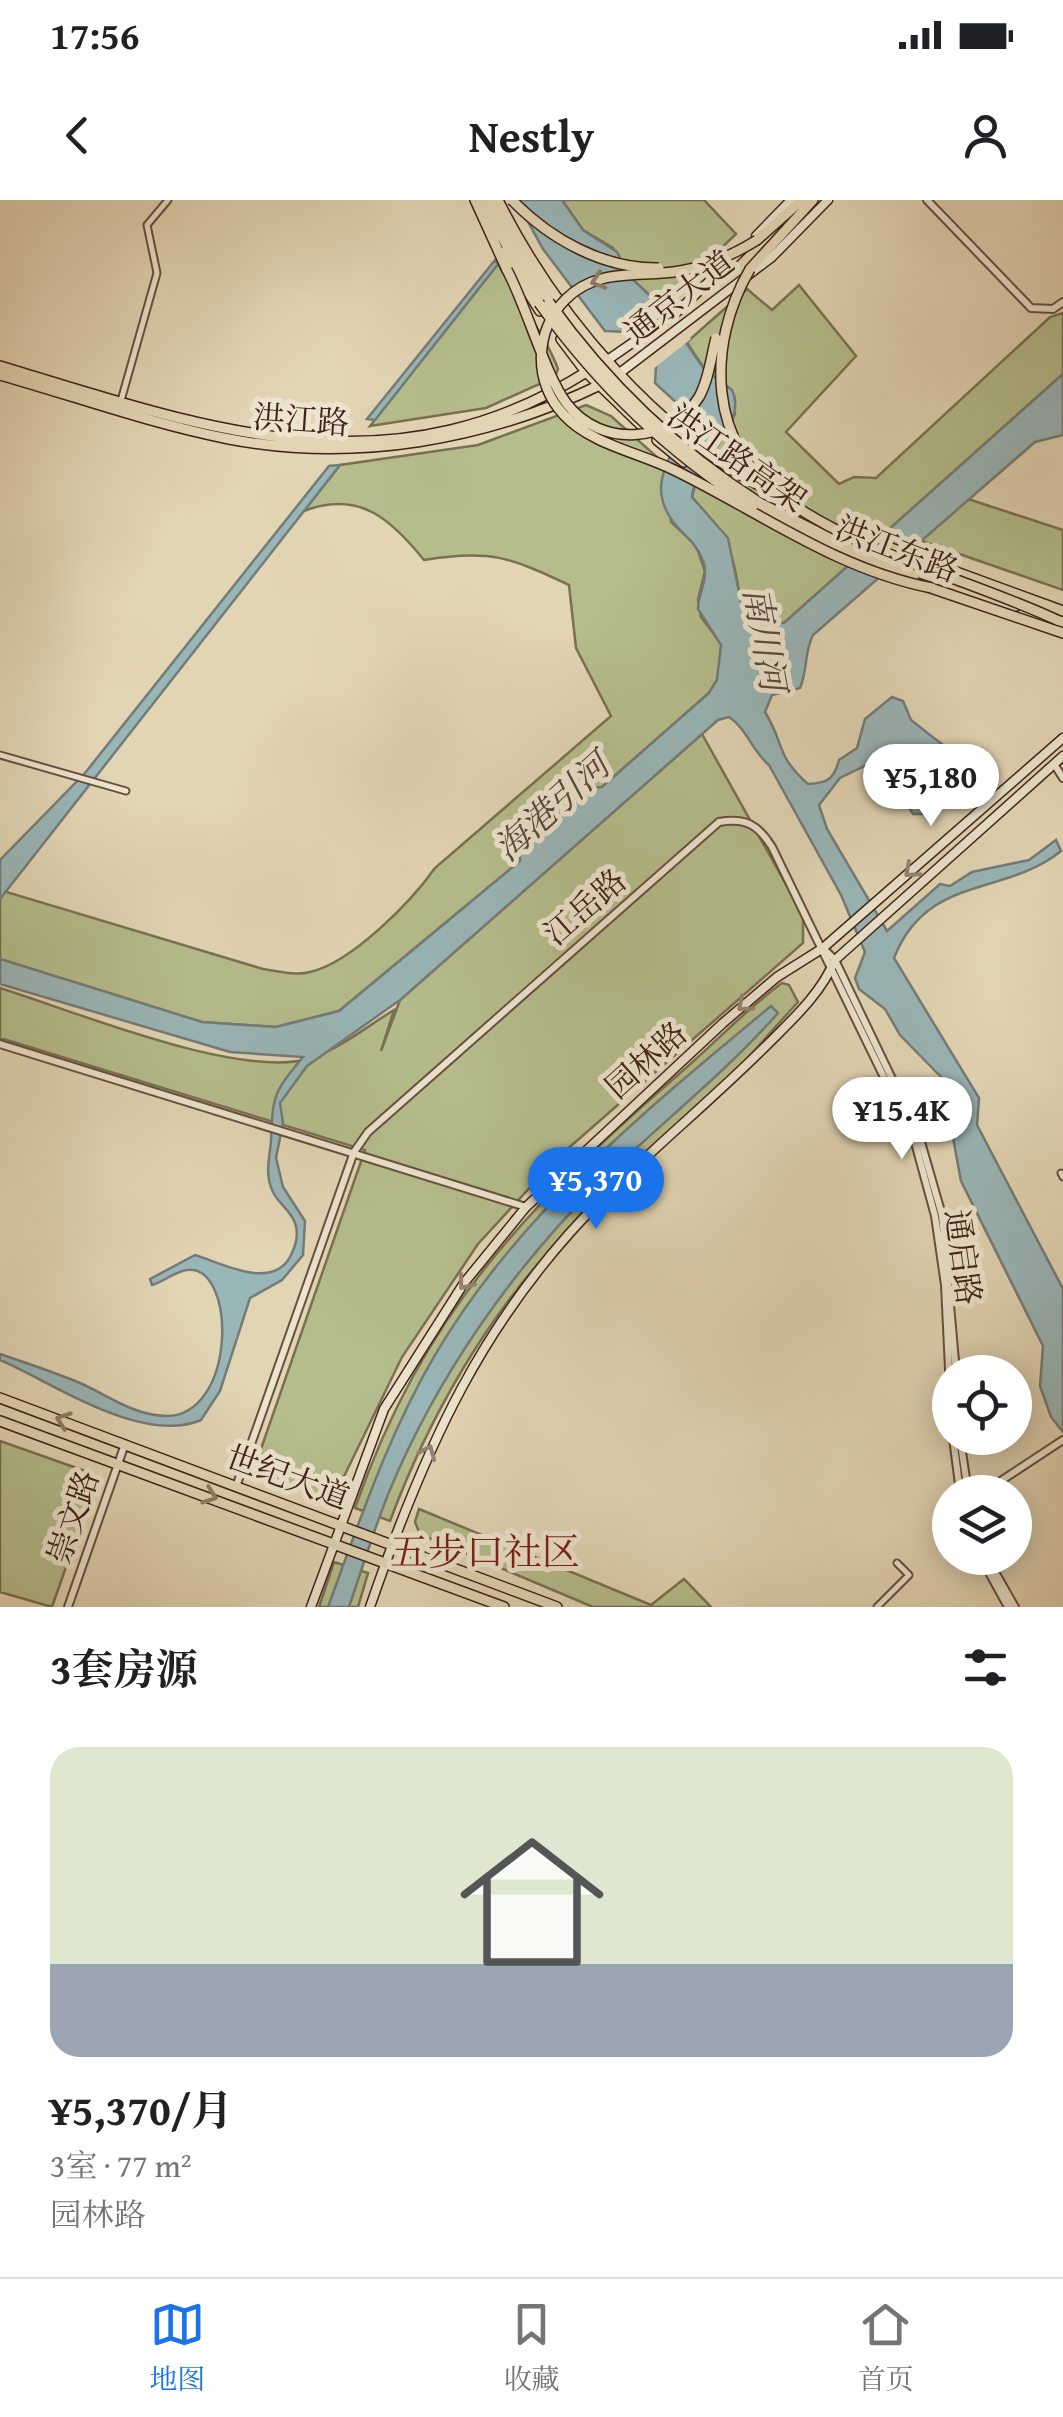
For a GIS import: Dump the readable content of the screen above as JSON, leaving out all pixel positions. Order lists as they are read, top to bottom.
{
  "streets": {
    "main road": [
      "通京大道",
      "洪江路",
      "洪江路高架",
      "洪江东路",
      "园林路",
      "世纪大道"
    ],
    "street": ["江岳路", "通启路", "崇文路"]
  },
  "crossings": [
    ["通京大道", "洪江路"],
    ["通京大道", "洪江东路"],
    ["洪江路", "洪江东路"],
    ["洪江路高架", "洪江东路"],
    ["江岳路", "园林路"],
    ["江岳路", "通启路"],
    ["江岳路", "世纪大道"],
    ["园林路", "通启路"],
    ["园林路", "世纪大道"],
    ["世纪大道", "崇文路"]
  ],
  "districts": ["五步口社区"],
  "water": ["南川河", "海港引河"],
  "page": {
    "status": "17:56",
    "header": "Nestly",
    "price": ["¥5,180", "¥15.4K", "¥5,370"],
    "heading": "3套房源",
    "list": [
      {
        "name": "¥5,370/月",
        "note": "3室 · 77 m² · 园林路"
      }
    ],
    "tabs": ["地图", "收藏", "首页"]
  }
}
